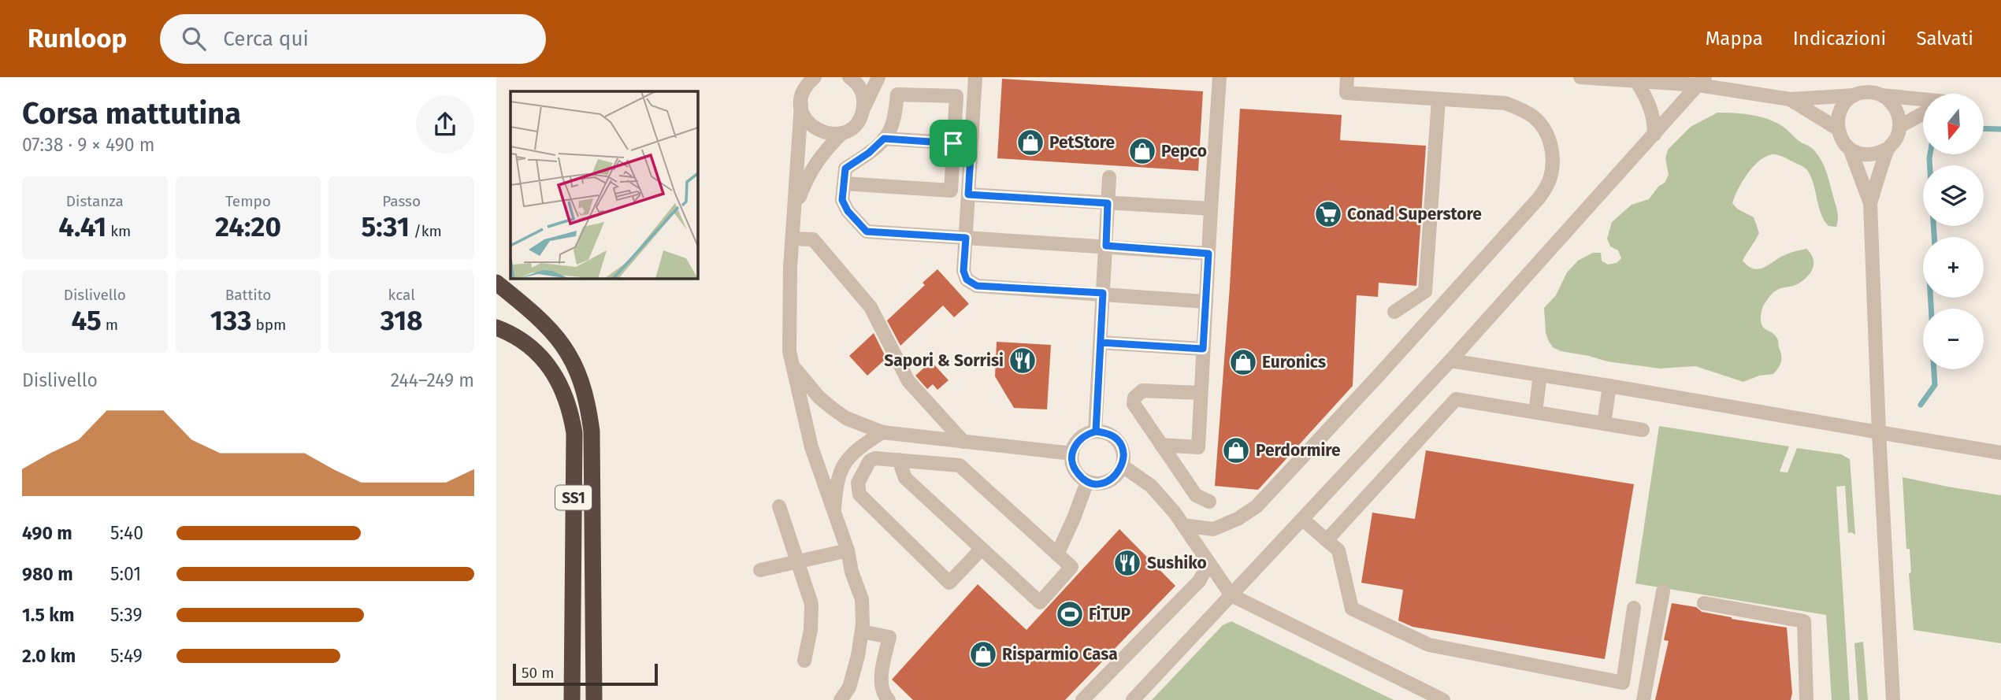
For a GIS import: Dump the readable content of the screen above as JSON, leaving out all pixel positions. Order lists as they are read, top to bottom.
{
  "streets": {
    "highway": ["SS1"]
  },
  "places": {
    "shop": [
      "PetStore",
      "Pepco",
      "Euronics",
      "Perdormire",
      "Risparmio Casa"
    ],
    "supermarket": ["Conad Superstore"],
    "restaurant": ["Sapori & Sorrisi", "Sushiko"],
    "sports": ["FiTUP"]
  },
  "scale_bar": "50 m",
  "north": "bottom",
  "page": {
    "header": "Runloop",
    "search": "Cerca qui",
    "nav": ["Mappa", "Indicazioni", "Salvati"],
    "heading": ["Corsa mattutina", "07:38 · 9 × 490 m"],
    "map_buttons": ["+", "−"],
    "stats": [
      ["Distanza", "4.41 km"],
      ["Tempo", "24:20"],
      ["Passo", "5:31 /km"],
      ["Dislivello", "45 m"],
      ["Battito", "133 bpm"],
      ["kcal", "318"]
    ],
    "chart": ["Dislivello", "244–249 m"],
    "list": [
      {
        "name": "490 m",
        "note": "5:40"
      },
      {
        "name": "980 m",
        "note": "5:01"
      },
      {
        "name": "1.5 km",
        "note": "5:39"
      },
      {
        "name": "2.0 km",
        "note": "5:49"
      }
    ],
    "scale": "50 m"
  }
}
